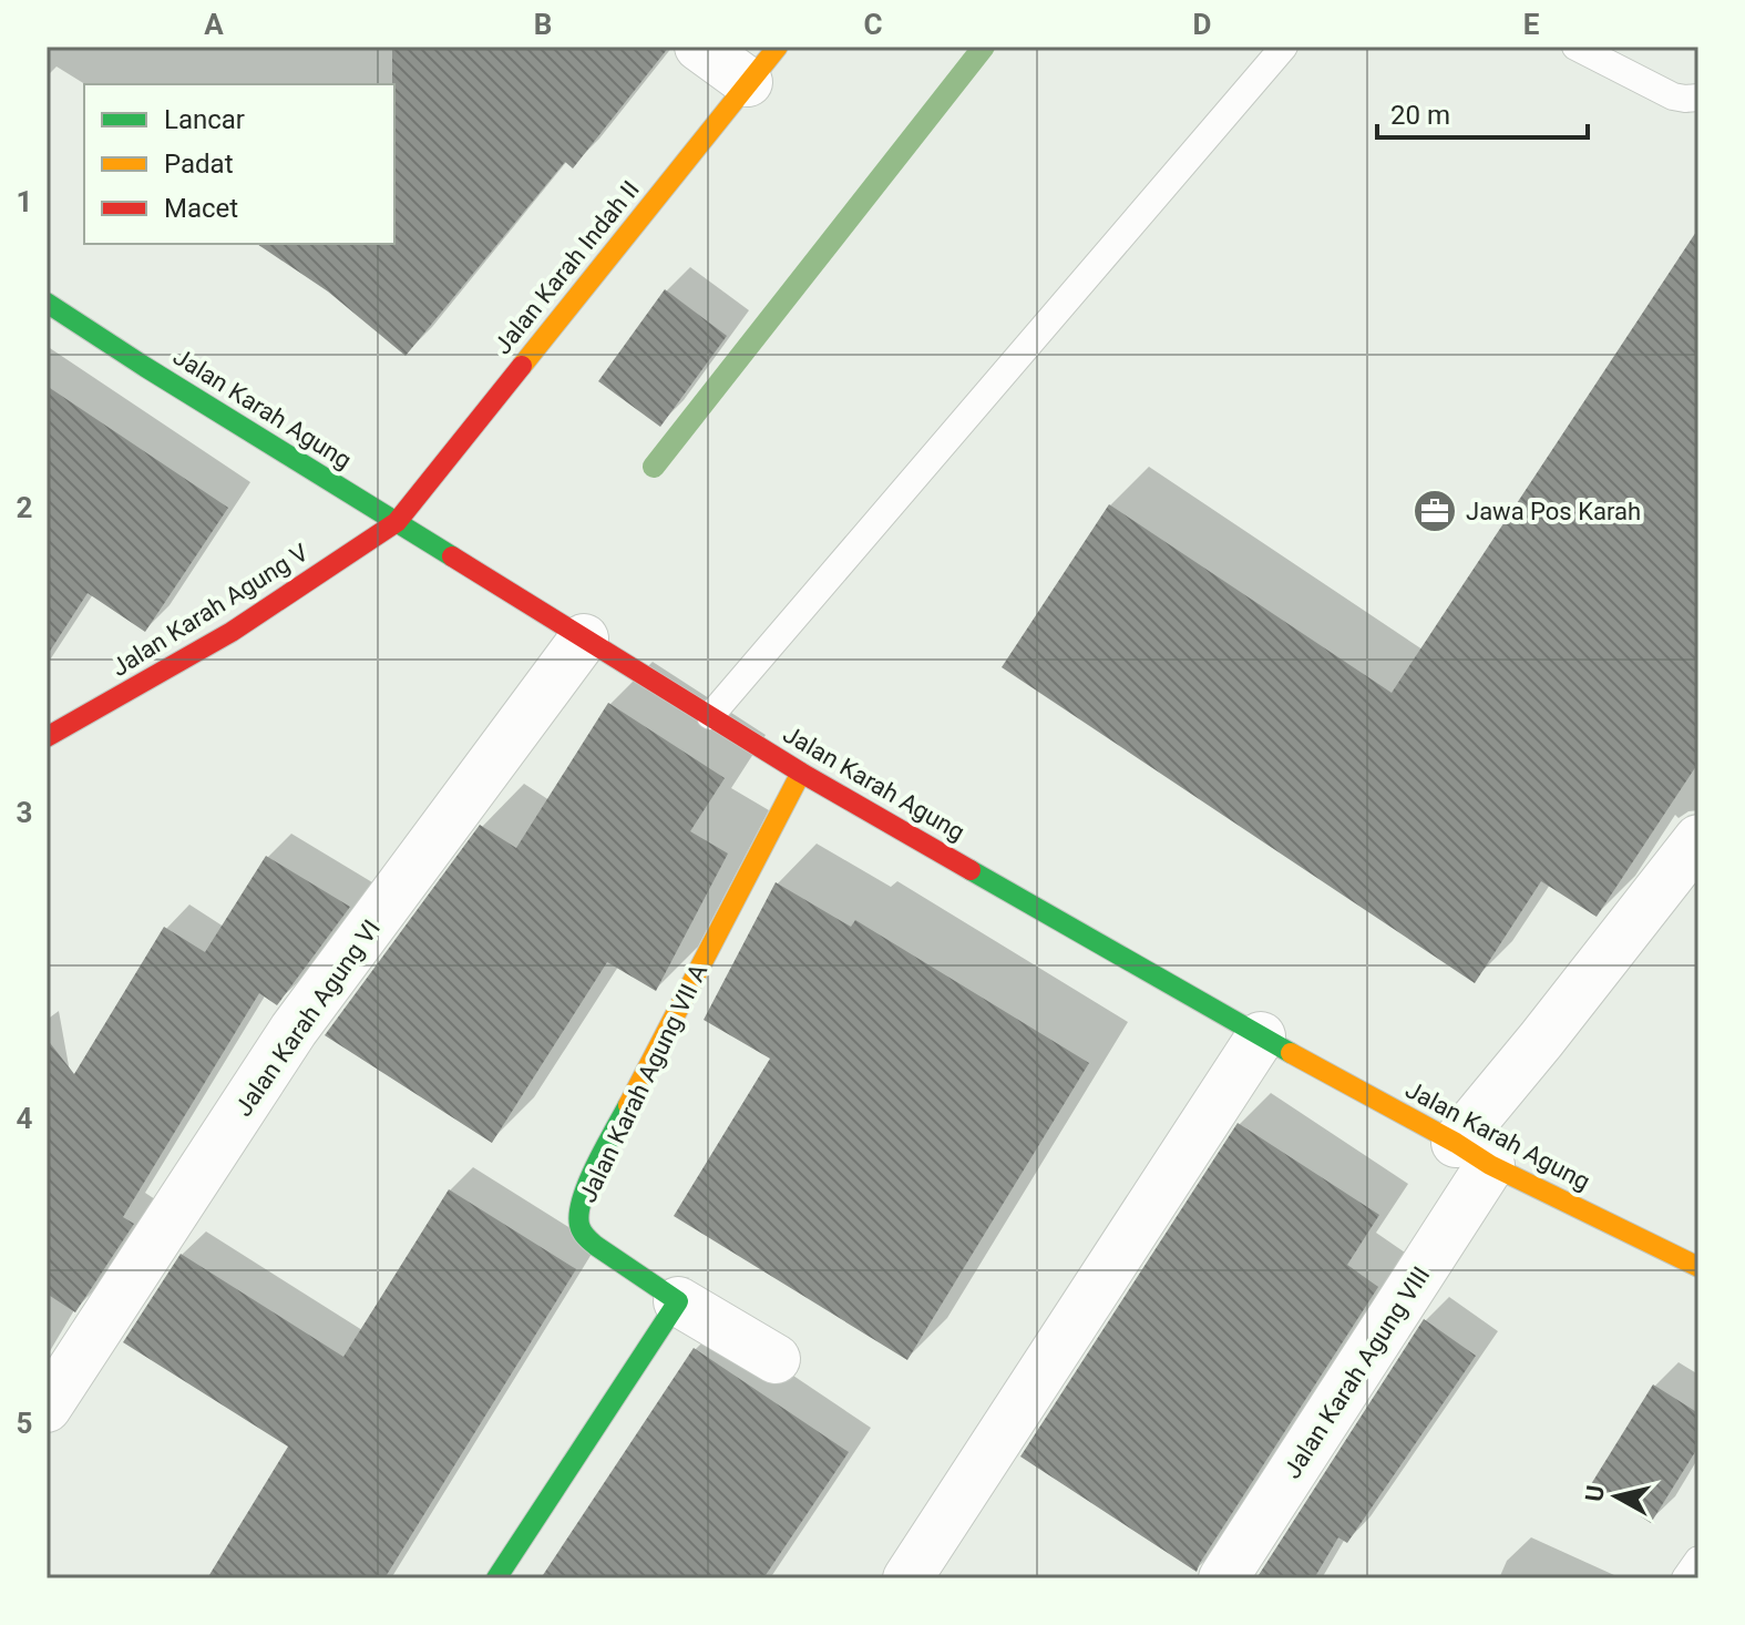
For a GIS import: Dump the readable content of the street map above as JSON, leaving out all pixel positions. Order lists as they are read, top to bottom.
{
  "streets": {
    "street": [
      "Jalan Karah Indah II",
      "Jalan Karah Agung",
      "Jalan Karah Agung V",
      "Jalan Karah Agung VI",
      "Jalan Karah Agung VII A",
      "Jalan Karah Agung VIII"
    ]
  },
  "crossings": [
    ["Jalan Karah Indah II", "Jalan Karah Agung"],
    ["Jalan Karah Indah II", "Jalan Karah Agung V"],
    ["Jalan Karah Agung", "Jalan Karah Agung V"],
    ["Jalan Karah Agung", "Jalan Karah Agung VI"],
    ["Jalan Karah Agung", "Jalan Karah Agung VII A"],
    ["Jalan Karah Agung", "Jalan Karah Agung VIII"]
  ],
  "places": {
    "office": ["Jawa Pos Karah"]
  },
  "legend": ["Lancar", "Padat", "Macet"],
  "scale_bar": "20 m",
  "north": "left",
  "grid": {
    "columns": [
      "A",
      "B",
      "C",
      "D",
      "E"
    ],
    "rows": [
      "1",
      "2",
      "3",
      "4",
      "5"
    ]
  }
}
